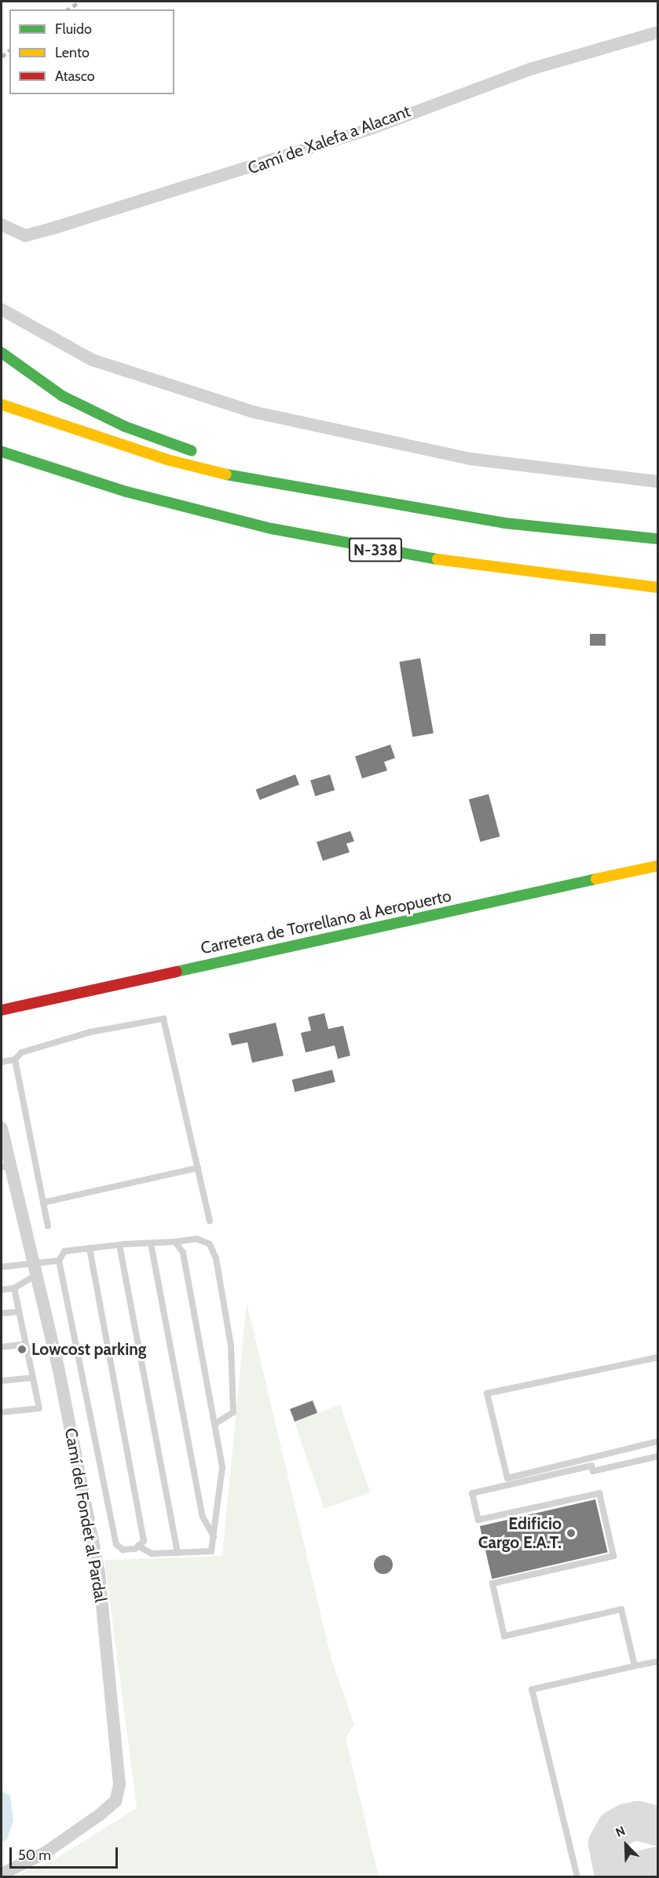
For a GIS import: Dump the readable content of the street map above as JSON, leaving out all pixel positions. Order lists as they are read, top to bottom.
{
  "streets": {
    "main road": ["N-338", "Carretera de Torrellano al Aeropuerto"],
    "street": ["Camí de Xalefa a Alacant", "Camí del Fondet al Pardal"]
  },
  "places": ["Lowcost parking", "Edificio Cargo E.A.T."],
  "legend": ["Fluido", "Lento", "Atasco"],
  "scale_bar": "50 m",
  "north": "top left"
}
